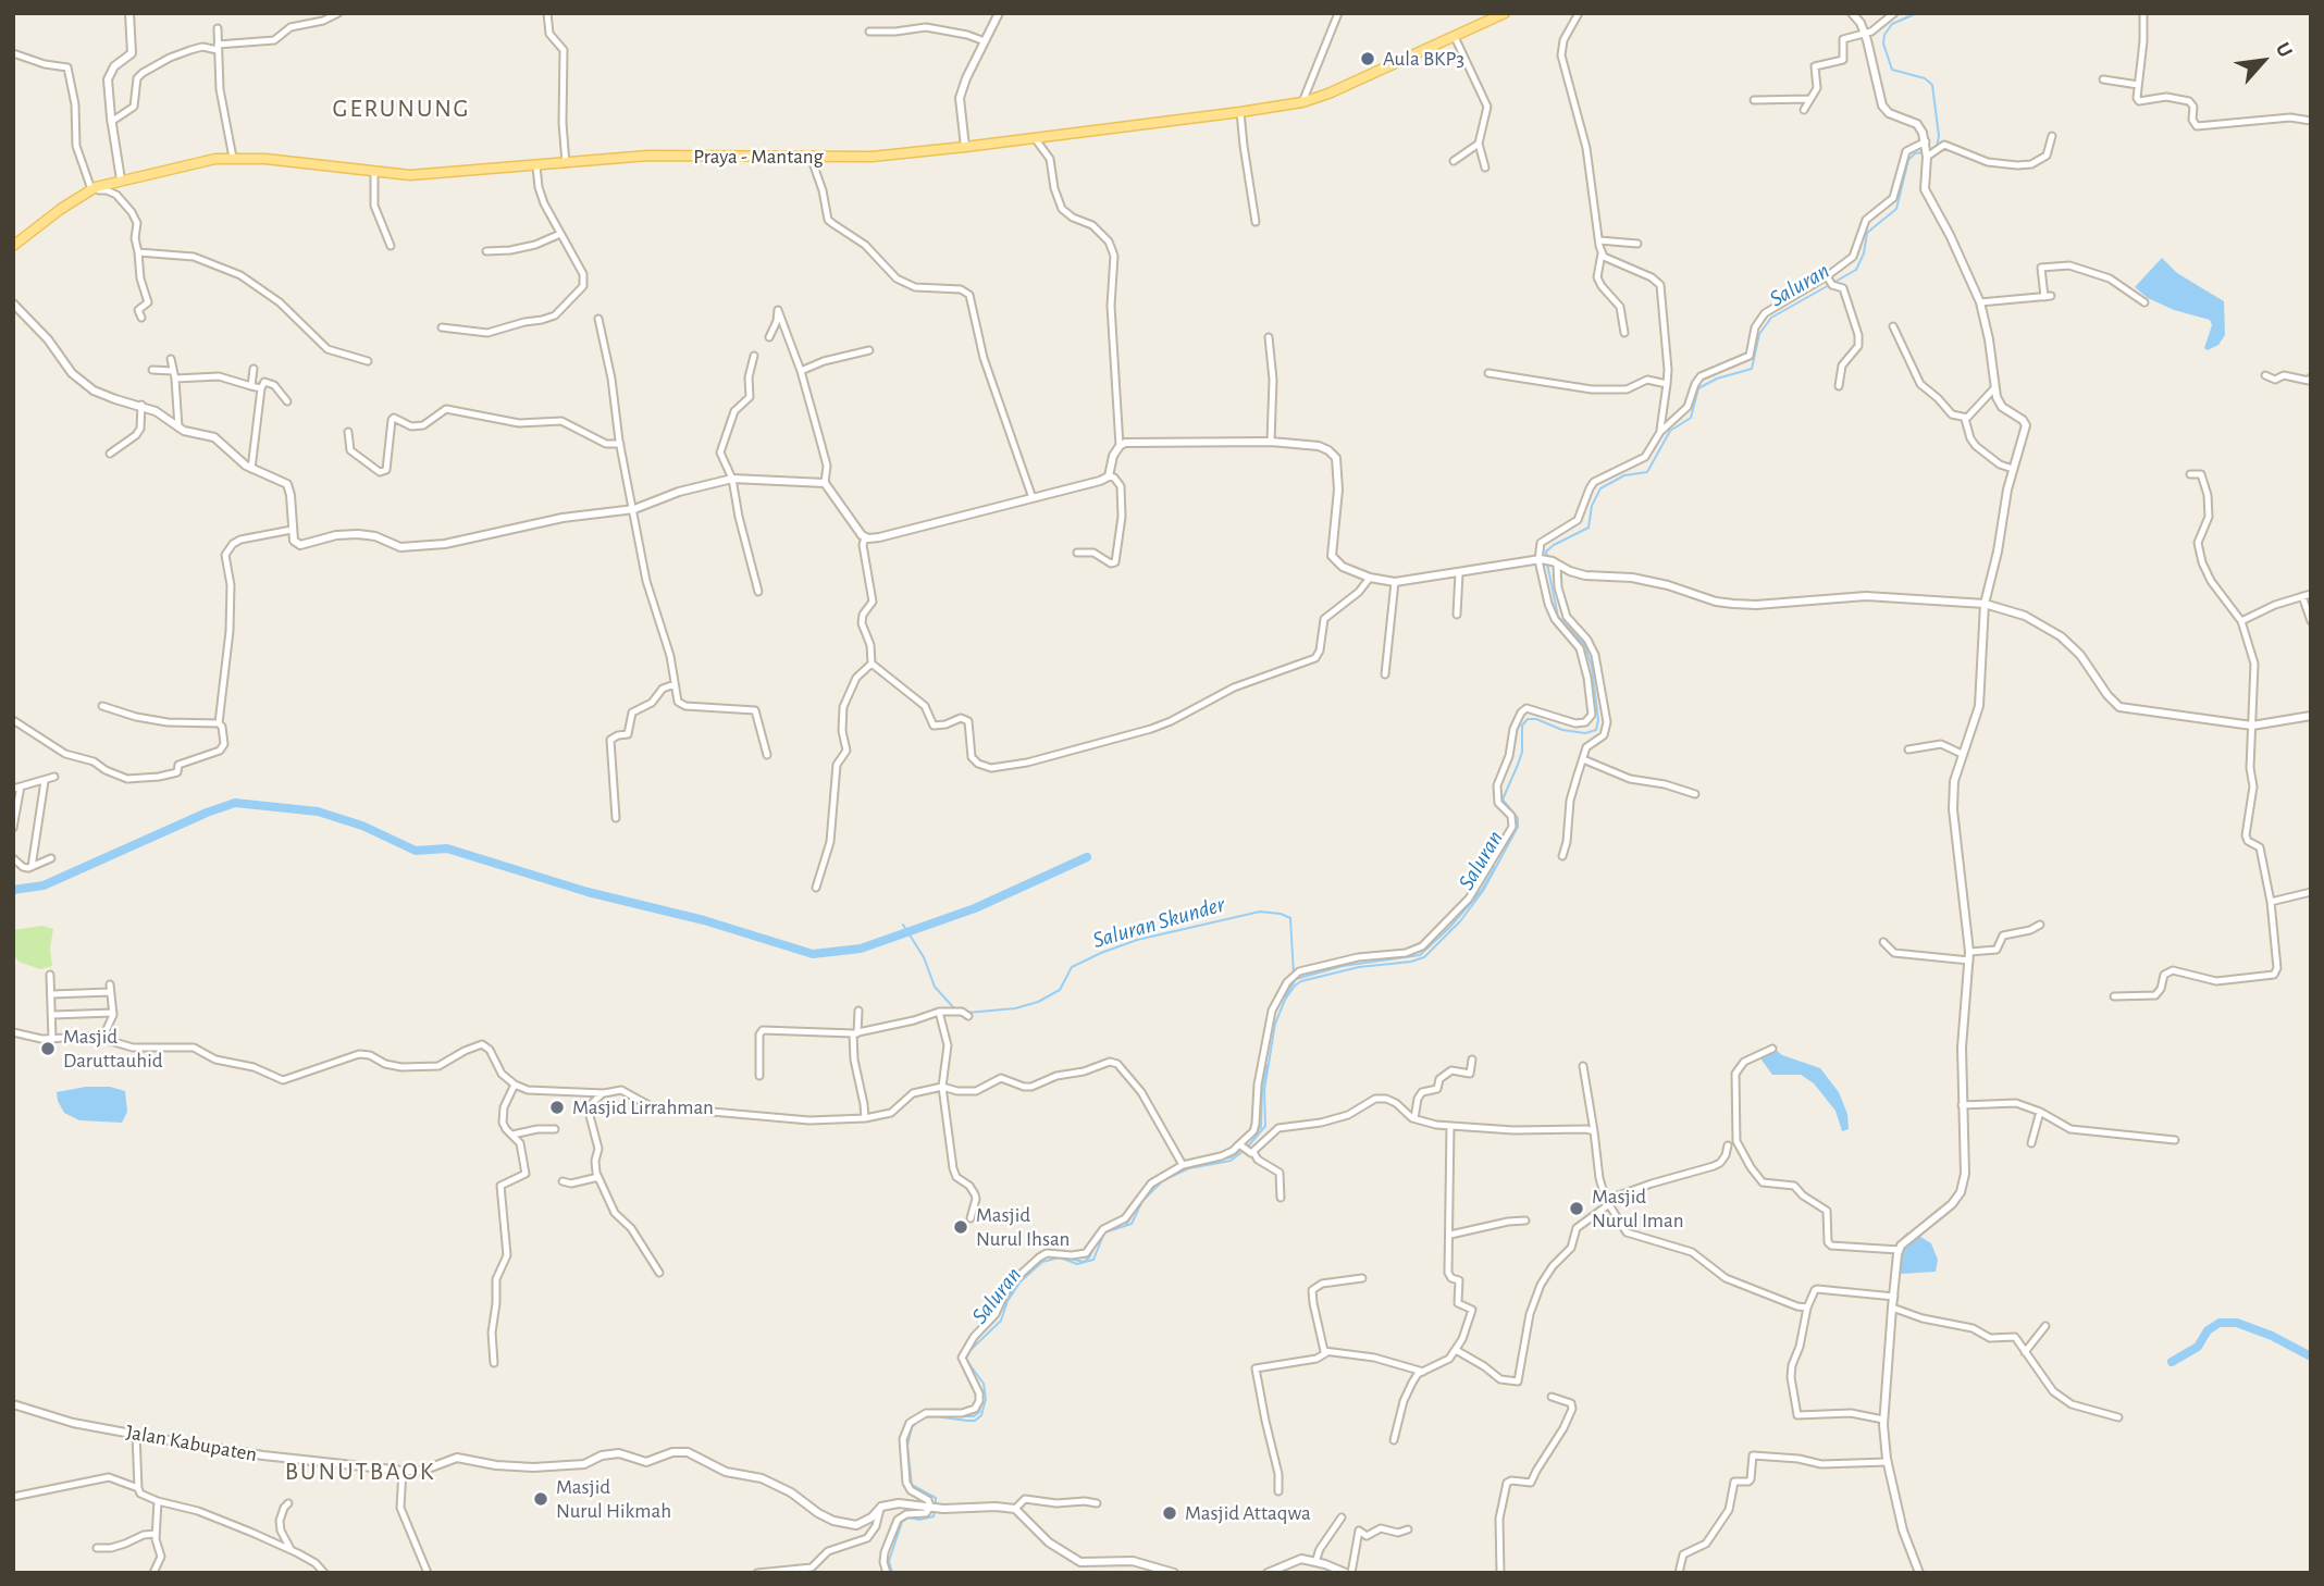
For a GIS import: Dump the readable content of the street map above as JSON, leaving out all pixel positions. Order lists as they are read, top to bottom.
{
  "streets": {
    "main road": ["Praya - Mantang"],
    "street": ["Jalan Kabupaten"]
  },
  "districts": ["GERUNUNG", "BUNUTBAOK"],
  "water": ["Saluran", "Saluran Skunder"],
  "places": [
    "Aula BKP3",
    "Masjid Daruttauhid",
    "Masjid Lirrahman",
    "Masjid Nurul Iman",
    "Masjid Nurul Ihsan",
    "Masjid Nurul Hikmah",
    "Masjid Attaqwa"
  ],
  "north": "top right"
}
